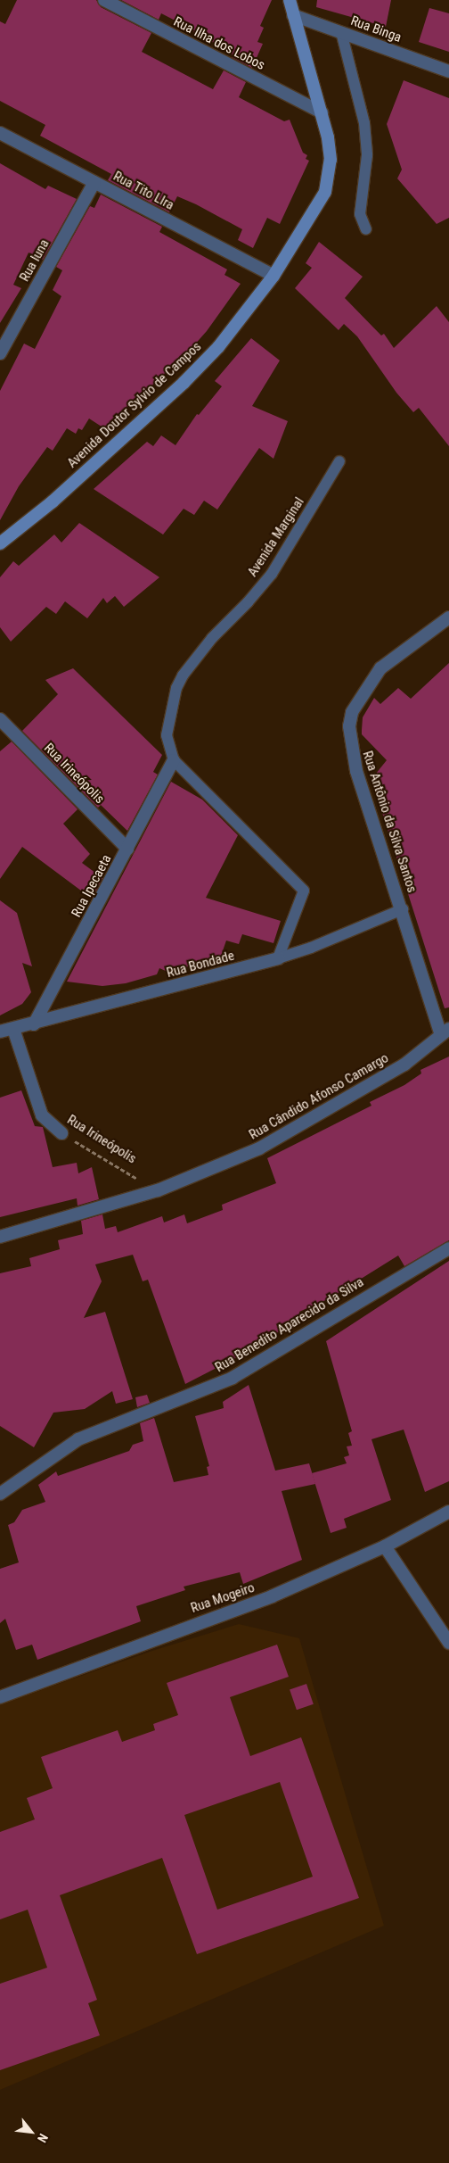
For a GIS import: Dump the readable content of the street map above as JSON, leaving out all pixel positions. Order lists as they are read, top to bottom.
{
  "streets": {
    "main road": ["Avenida Doutor Sylvio de Campos"],
    "street": [
      "Rua Binga",
      "Rua Ilha dos Lobos",
      "Rua Tito LIra",
      "Rua Iuna",
      "Rua Irineópolis",
      "Rua Antônio da Silva Santos",
      "Rua Ipecaeta",
      "Rua Bondade",
      "Rua Cândido Afonso Camargo",
      "Rua Benedito Aparecido da Silva",
      "Rua Mogeiro"
    ],
    "lane": ["Avenida Marginal"]
  },
  "crossings": [
    ["Rua Binga", "Avenida Doutor Sylvio de Campos"],
    ["Rua Ilha dos Lobos", "Avenida Doutor Sylvio de Campos"],
    ["Rua Tito LIra", "Rua Iuna"],
    ["Rua Tito LIra", "Avenida Doutor Sylvio de Campos"],
    ["Avenida Marginal", "Rua Ipecaeta"],
    ["Rua Irineópolis", "Rua Ipecaeta"],
    ["Rua Irineópolis", "Rua Bondade"],
    ["Rua Irineópolis", "Rua Cândido Afonso Camargo"],
    ["Rua Antônio da Silva Santos", "Rua Bondade"],
    ["Rua Antônio da Silva Santos", "Rua Cândido Afonso Camargo"],
    ["Rua Ipecaeta", "Rua Bondade"]
  ],
  "north": "bottom right"
}
